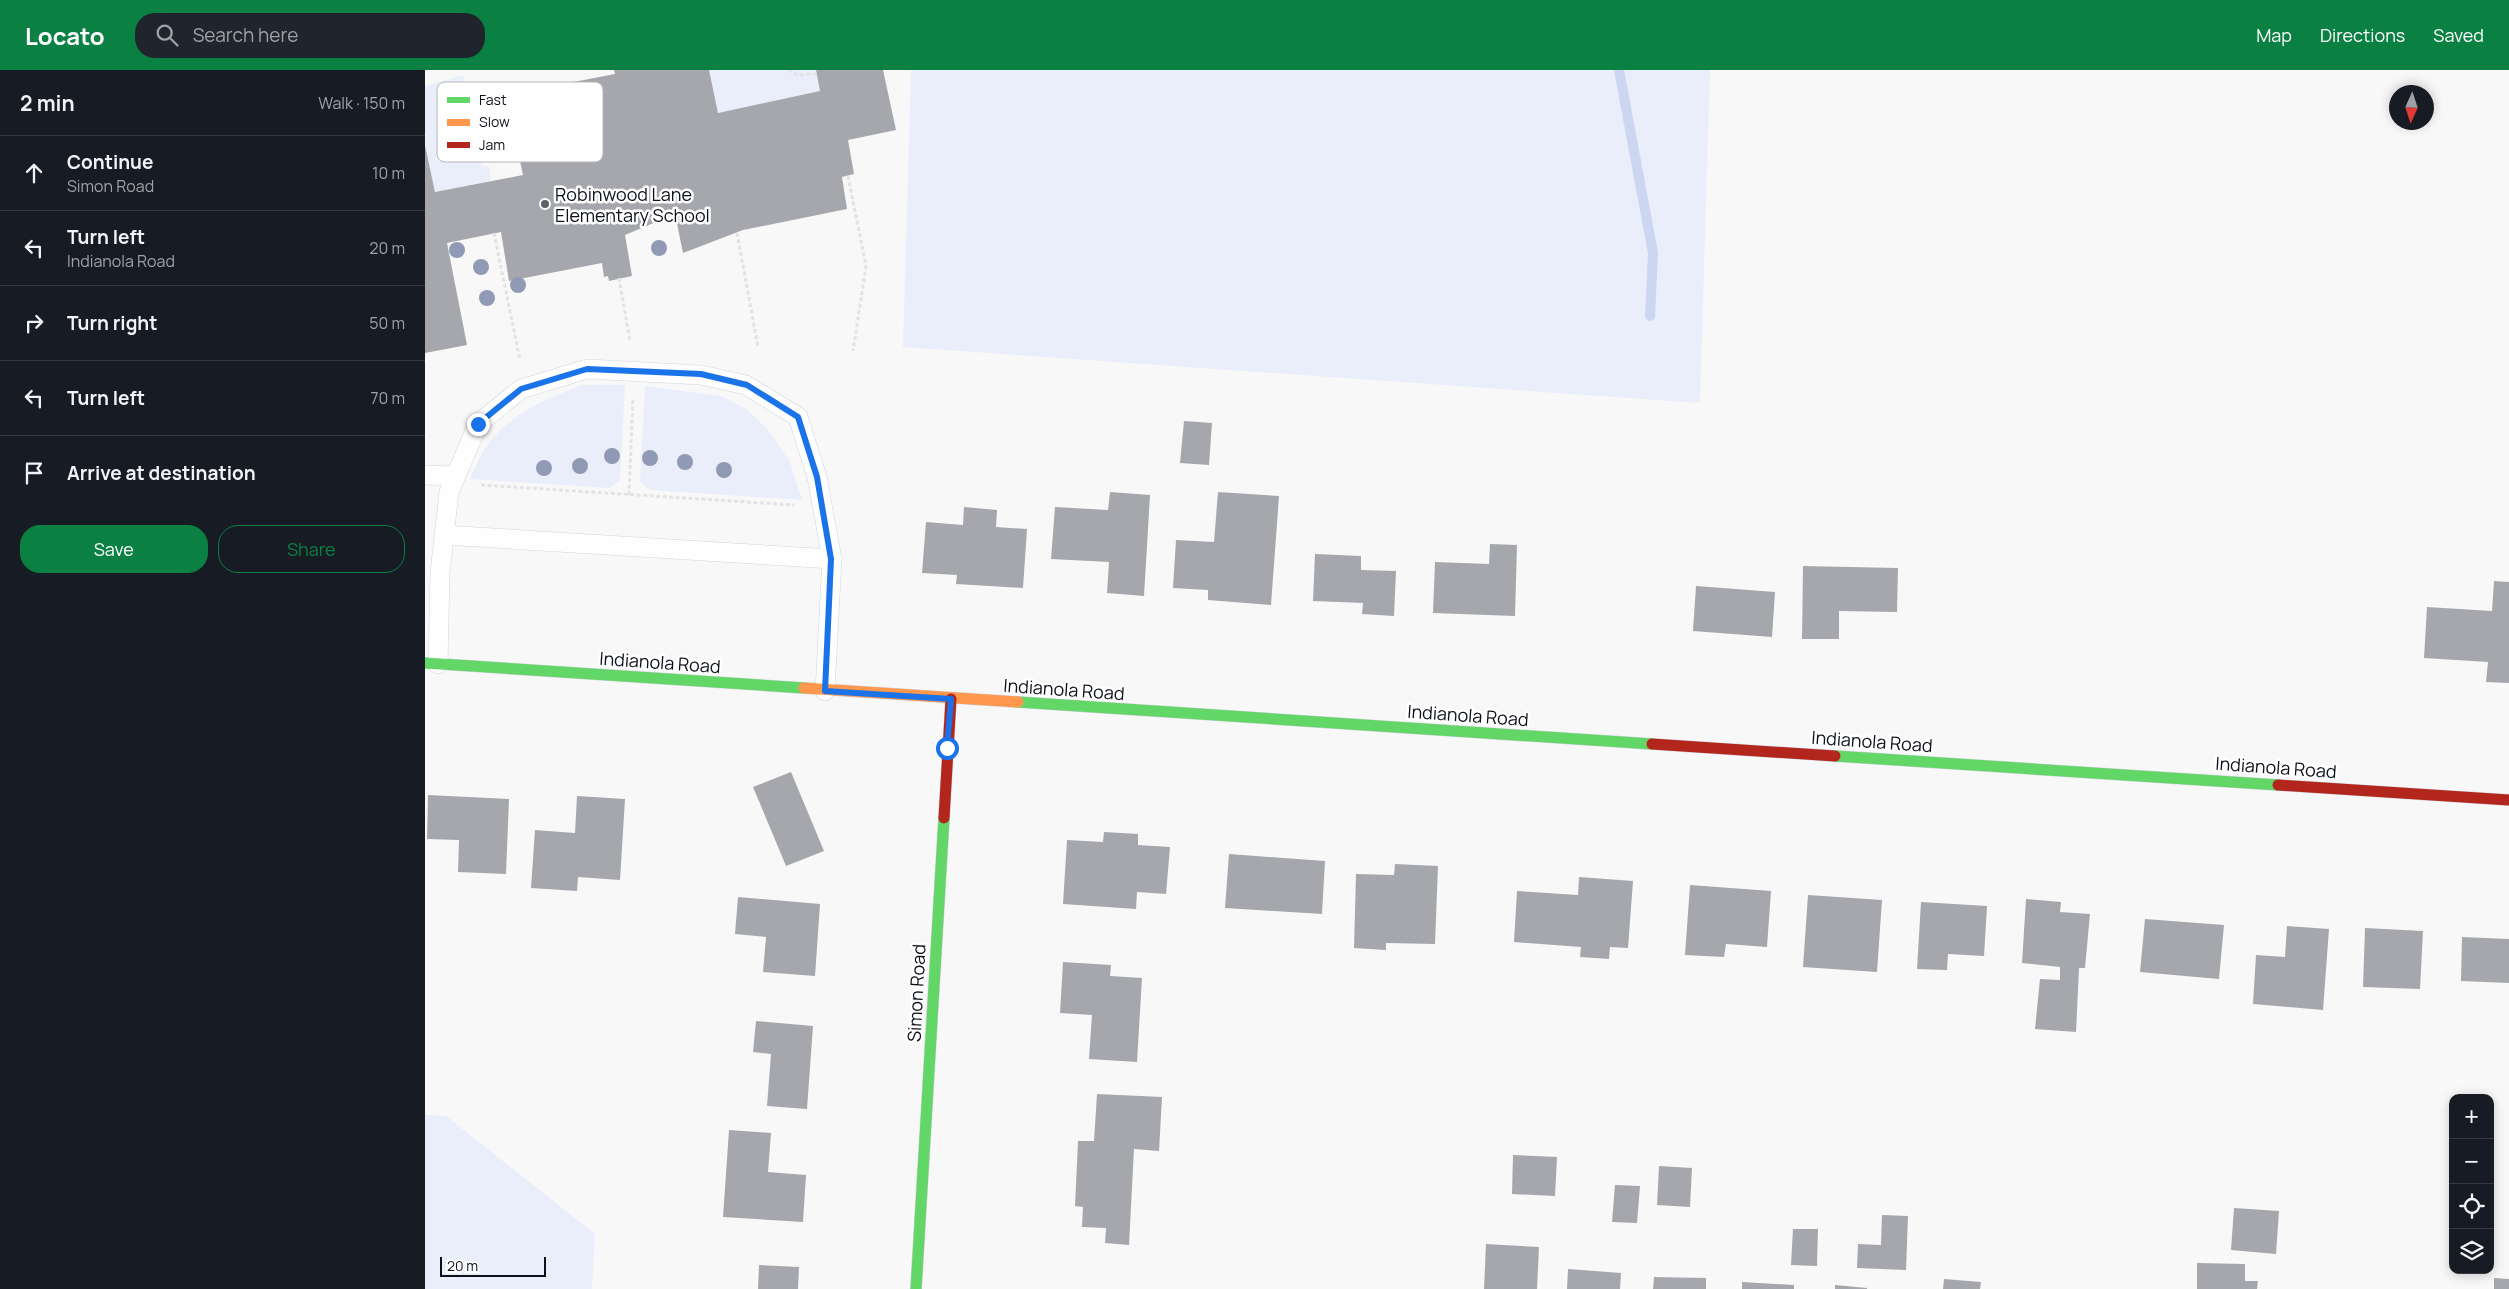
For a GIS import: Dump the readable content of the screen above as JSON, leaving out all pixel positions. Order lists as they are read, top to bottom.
{
  "streets": {
    "street": ["Indianola Road", "Simon Road"]
  },
  "crossings": [
    ["Indianola Road", "Simon Road"]
  ],
  "places": ["Robinwood Lane Elementary School"],
  "legend": ["Fast", "Slow", "Jam"],
  "scale_bar": "20 m",
  "north": "bottom",
  "page": {
    "header": "Locato",
    "search": "Search here",
    "nav": ["Map", "Directions", "Saved"],
    "heading": ["2 min", "Walk · 150 m"],
    "list": [
      ["Continue", "Simon Road", "10 m"],
      ["Turn left", "Indianola Road", "20 m"],
      ["Turn right", "50 m"],
      ["Turn left", "70 m"],
      "Arrive at destination"
    ],
    "buttons": ["Save", "Share"],
    "map_buttons": ["+", "−"],
    "scale": "20 m"
  }
}
